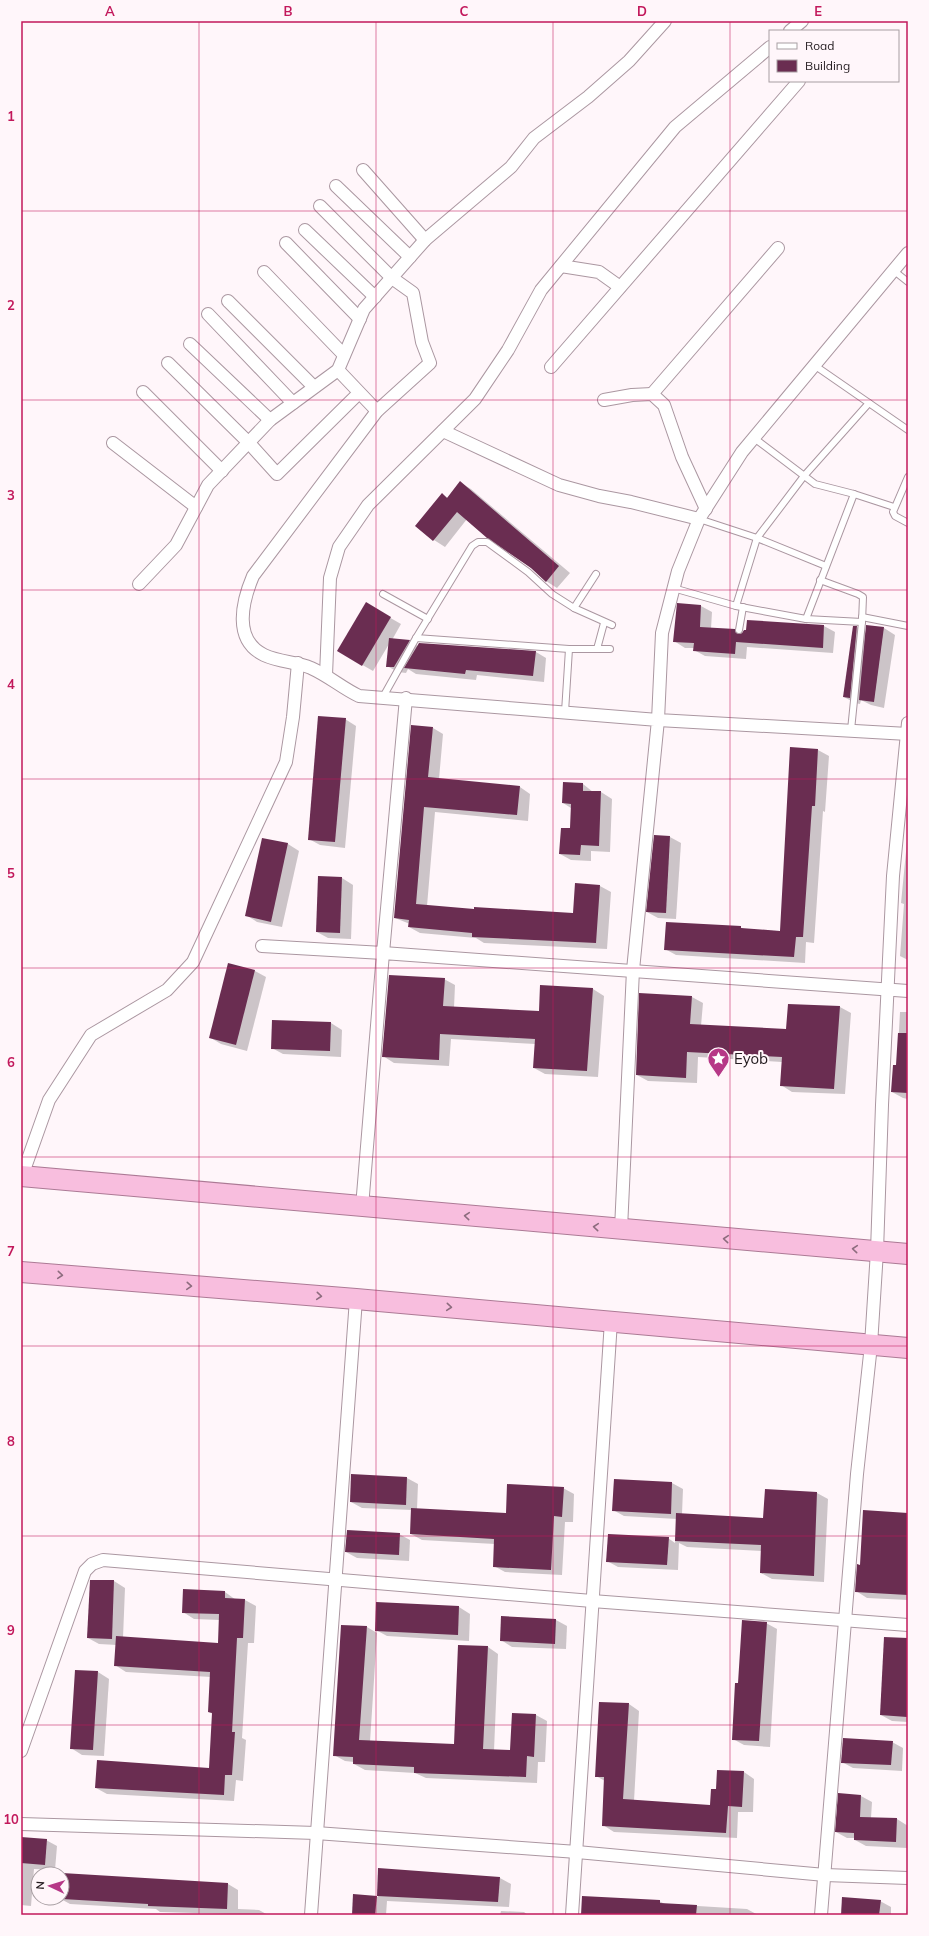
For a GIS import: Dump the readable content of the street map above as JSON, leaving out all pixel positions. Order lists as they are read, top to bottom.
{
  "places": {
    "place": ["Eyob"]
  },
  "legend": ["Road", "Building"],
  "north": "left",
  "grid": {
    "columns": [
      "A",
      "B",
      "C",
      "D",
      "E"
    ],
    "rows": [
      "1",
      "2",
      "3",
      "4",
      "5",
      "6",
      "7",
      "8",
      "9",
      "10"
    ]
  }
}
